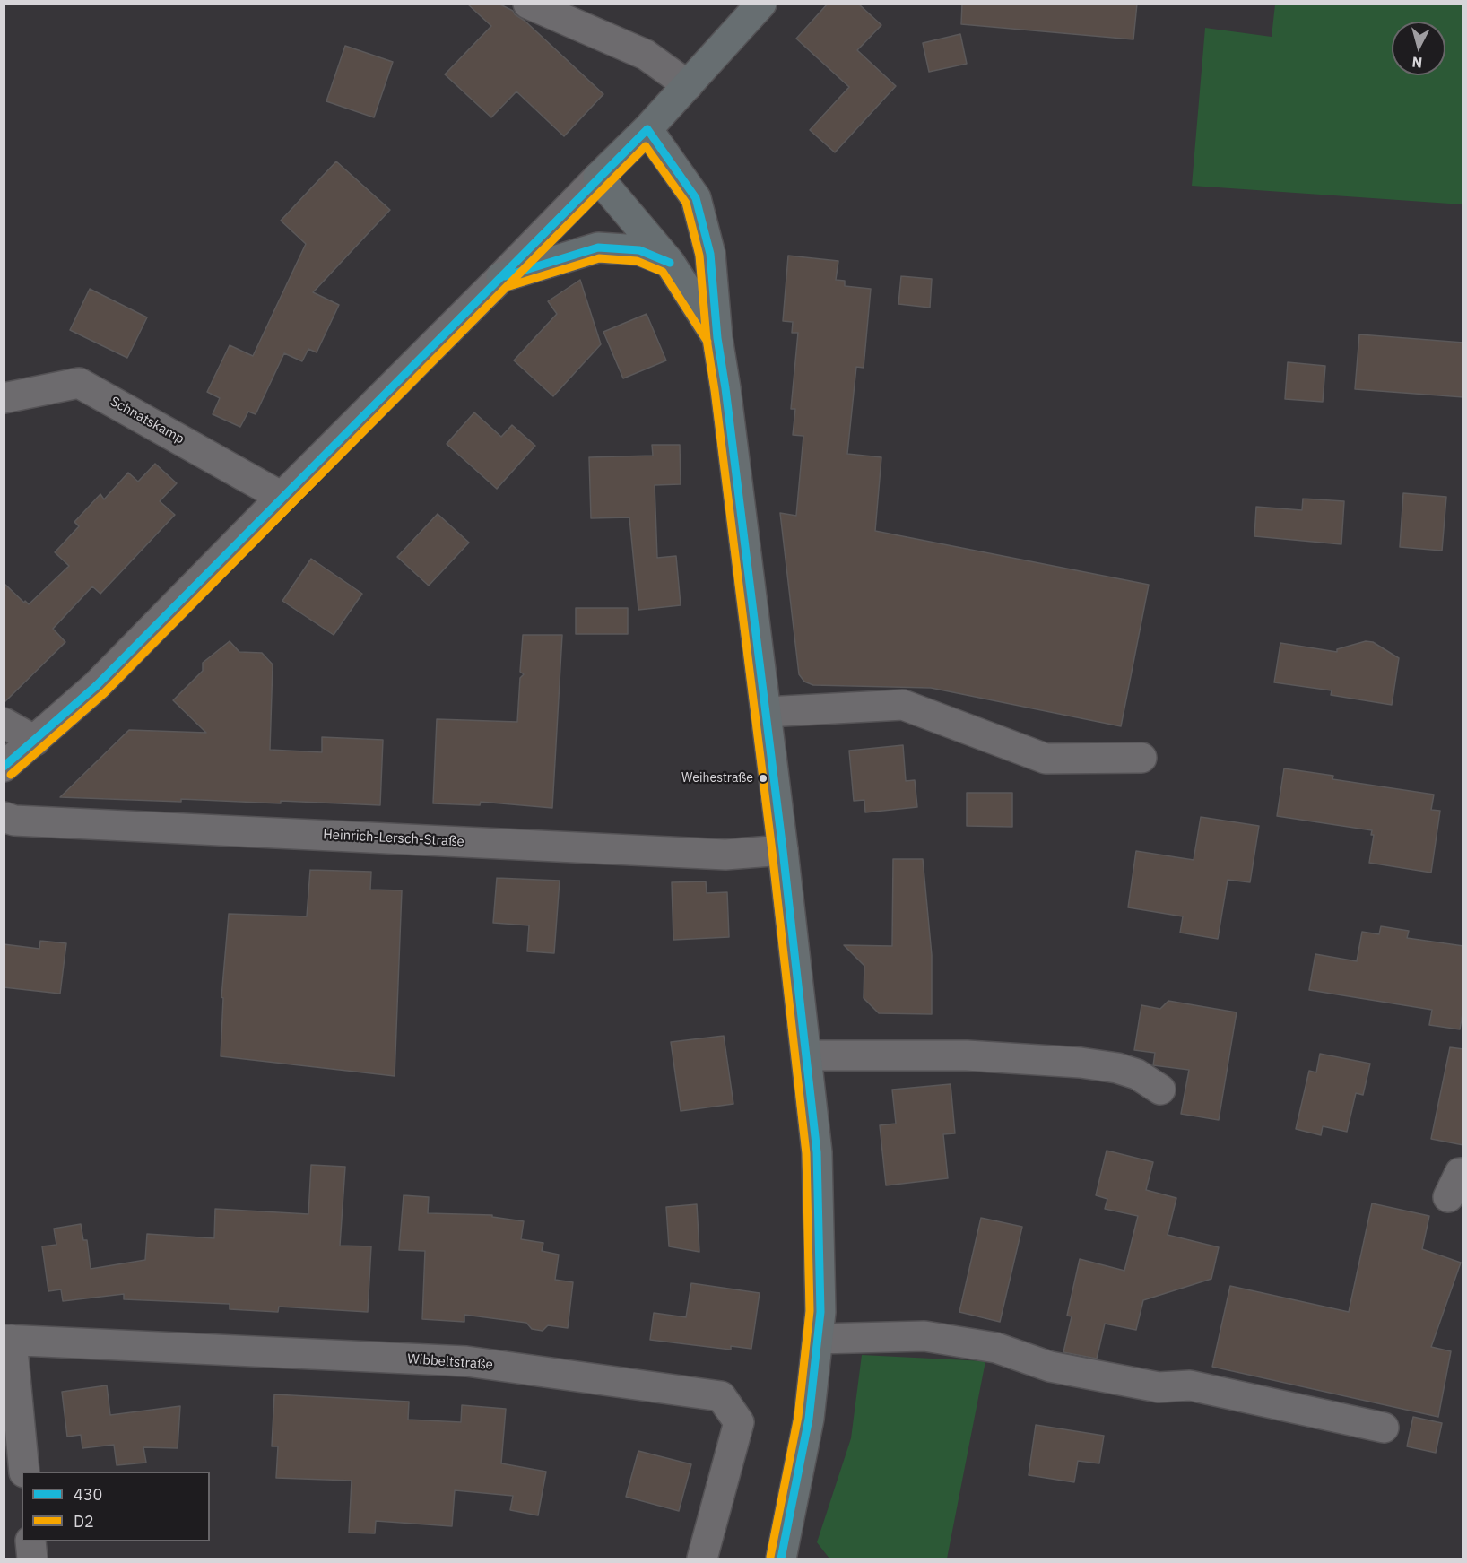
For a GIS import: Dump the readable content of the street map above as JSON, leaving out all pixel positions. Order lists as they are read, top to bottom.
{
  "streets": {
    "street": ["Schnatskamp", "Heinrich-Lersch-Straße", "Wibbeltstraße"]
  },
  "places": ["Weihestraße"],
  "lines": ["transit line 430", "transit line D2"],
  "legend": ["430", "D2"],
  "north": "bottom"
}
